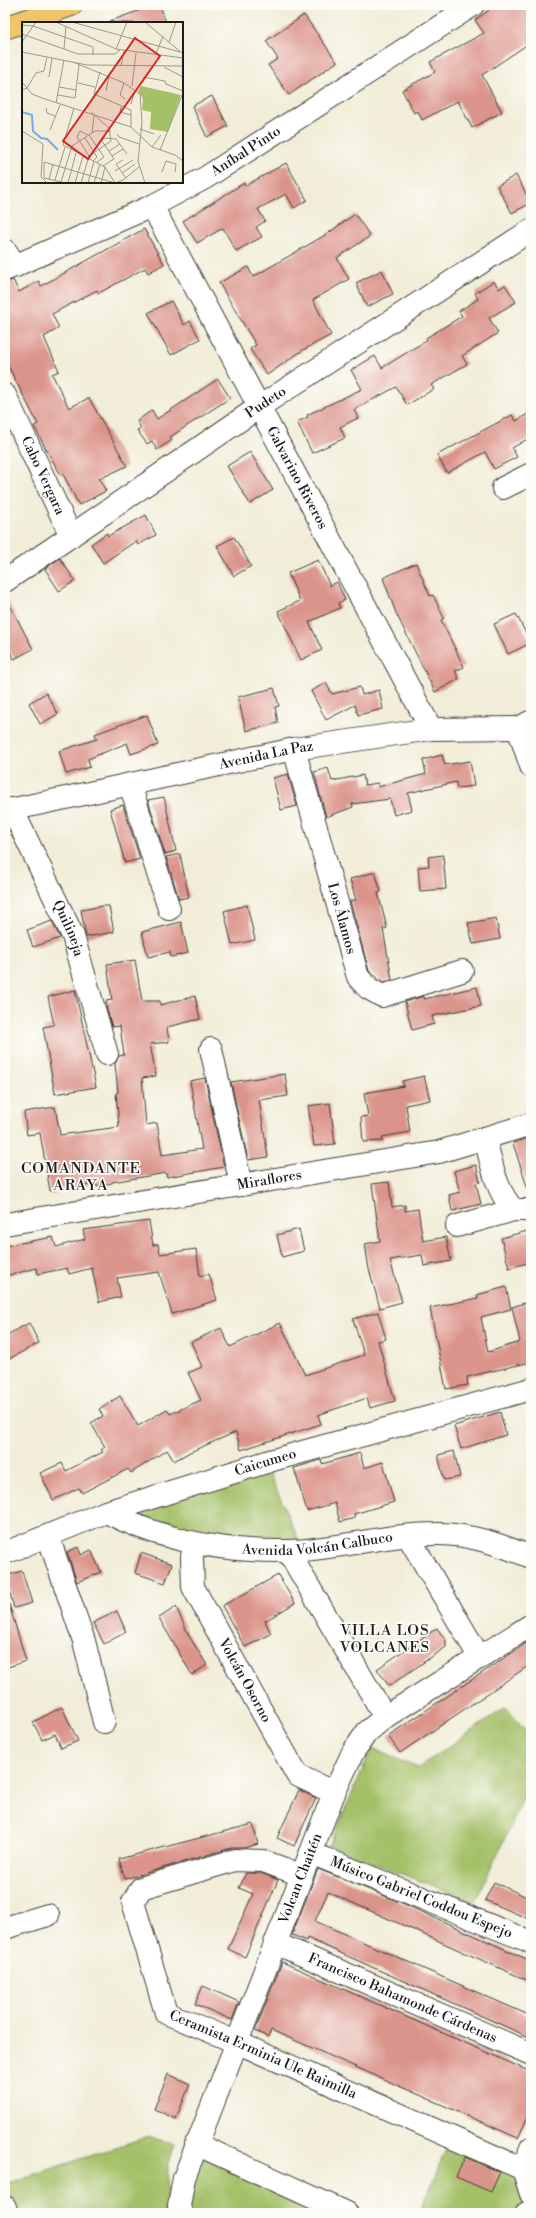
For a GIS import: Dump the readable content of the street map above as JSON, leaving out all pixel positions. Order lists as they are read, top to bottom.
{
  "streets": {
    "street": [
      "Aníbal Pinto",
      "Pudeto",
      "Cabo Vergara",
      "Galvarino Riveros",
      "Avenida La Paz",
      "Los Álamos",
      "Quilineja",
      "Miraflores",
      "Caicumeo",
      "Avenida Volcán Calbuco",
      "Volcán Osorno",
      "Volcan Chaitén",
      "Músico Gabriel Coddou Espejo",
      "Francisco Bahamonde Cárdenas",
      "Ceramista Erminia Ule Raimilla"
    ]
  },
  "crossings": [
    ["Aníbal Pinto", "Galvarino Riveros"],
    ["Pudeto", "Cabo Vergara"],
    ["Pudeto", "Galvarino Riveros"],
    ["Galvarino Riveros", "Avenida La Paz"],
    ["Avenida La Paz", "Los Álamos"],
    ["Avenida La Paz", "Quilineja"],
    ["Caicumeo", "Avenida Volcán Calbuco"],
    ["Avenida Volcán Calbuco", "Volcán Osorno"],
    ["Volcán Osorno", "Volcan Chaitén"],
    ["Volcan Chaitén", "Músico Gabriel Coddou Espejo"],
    ["Volcan Chaitén", "Francisco Bahamonde Cárdenas"],
    ["Volcan Chaitén", "Ceramista Erminia Ule Raimilla"]
  ],
  "districts": ["COMANDANTE ARAYA", "VILLA LOS VOLCANES"]
}
